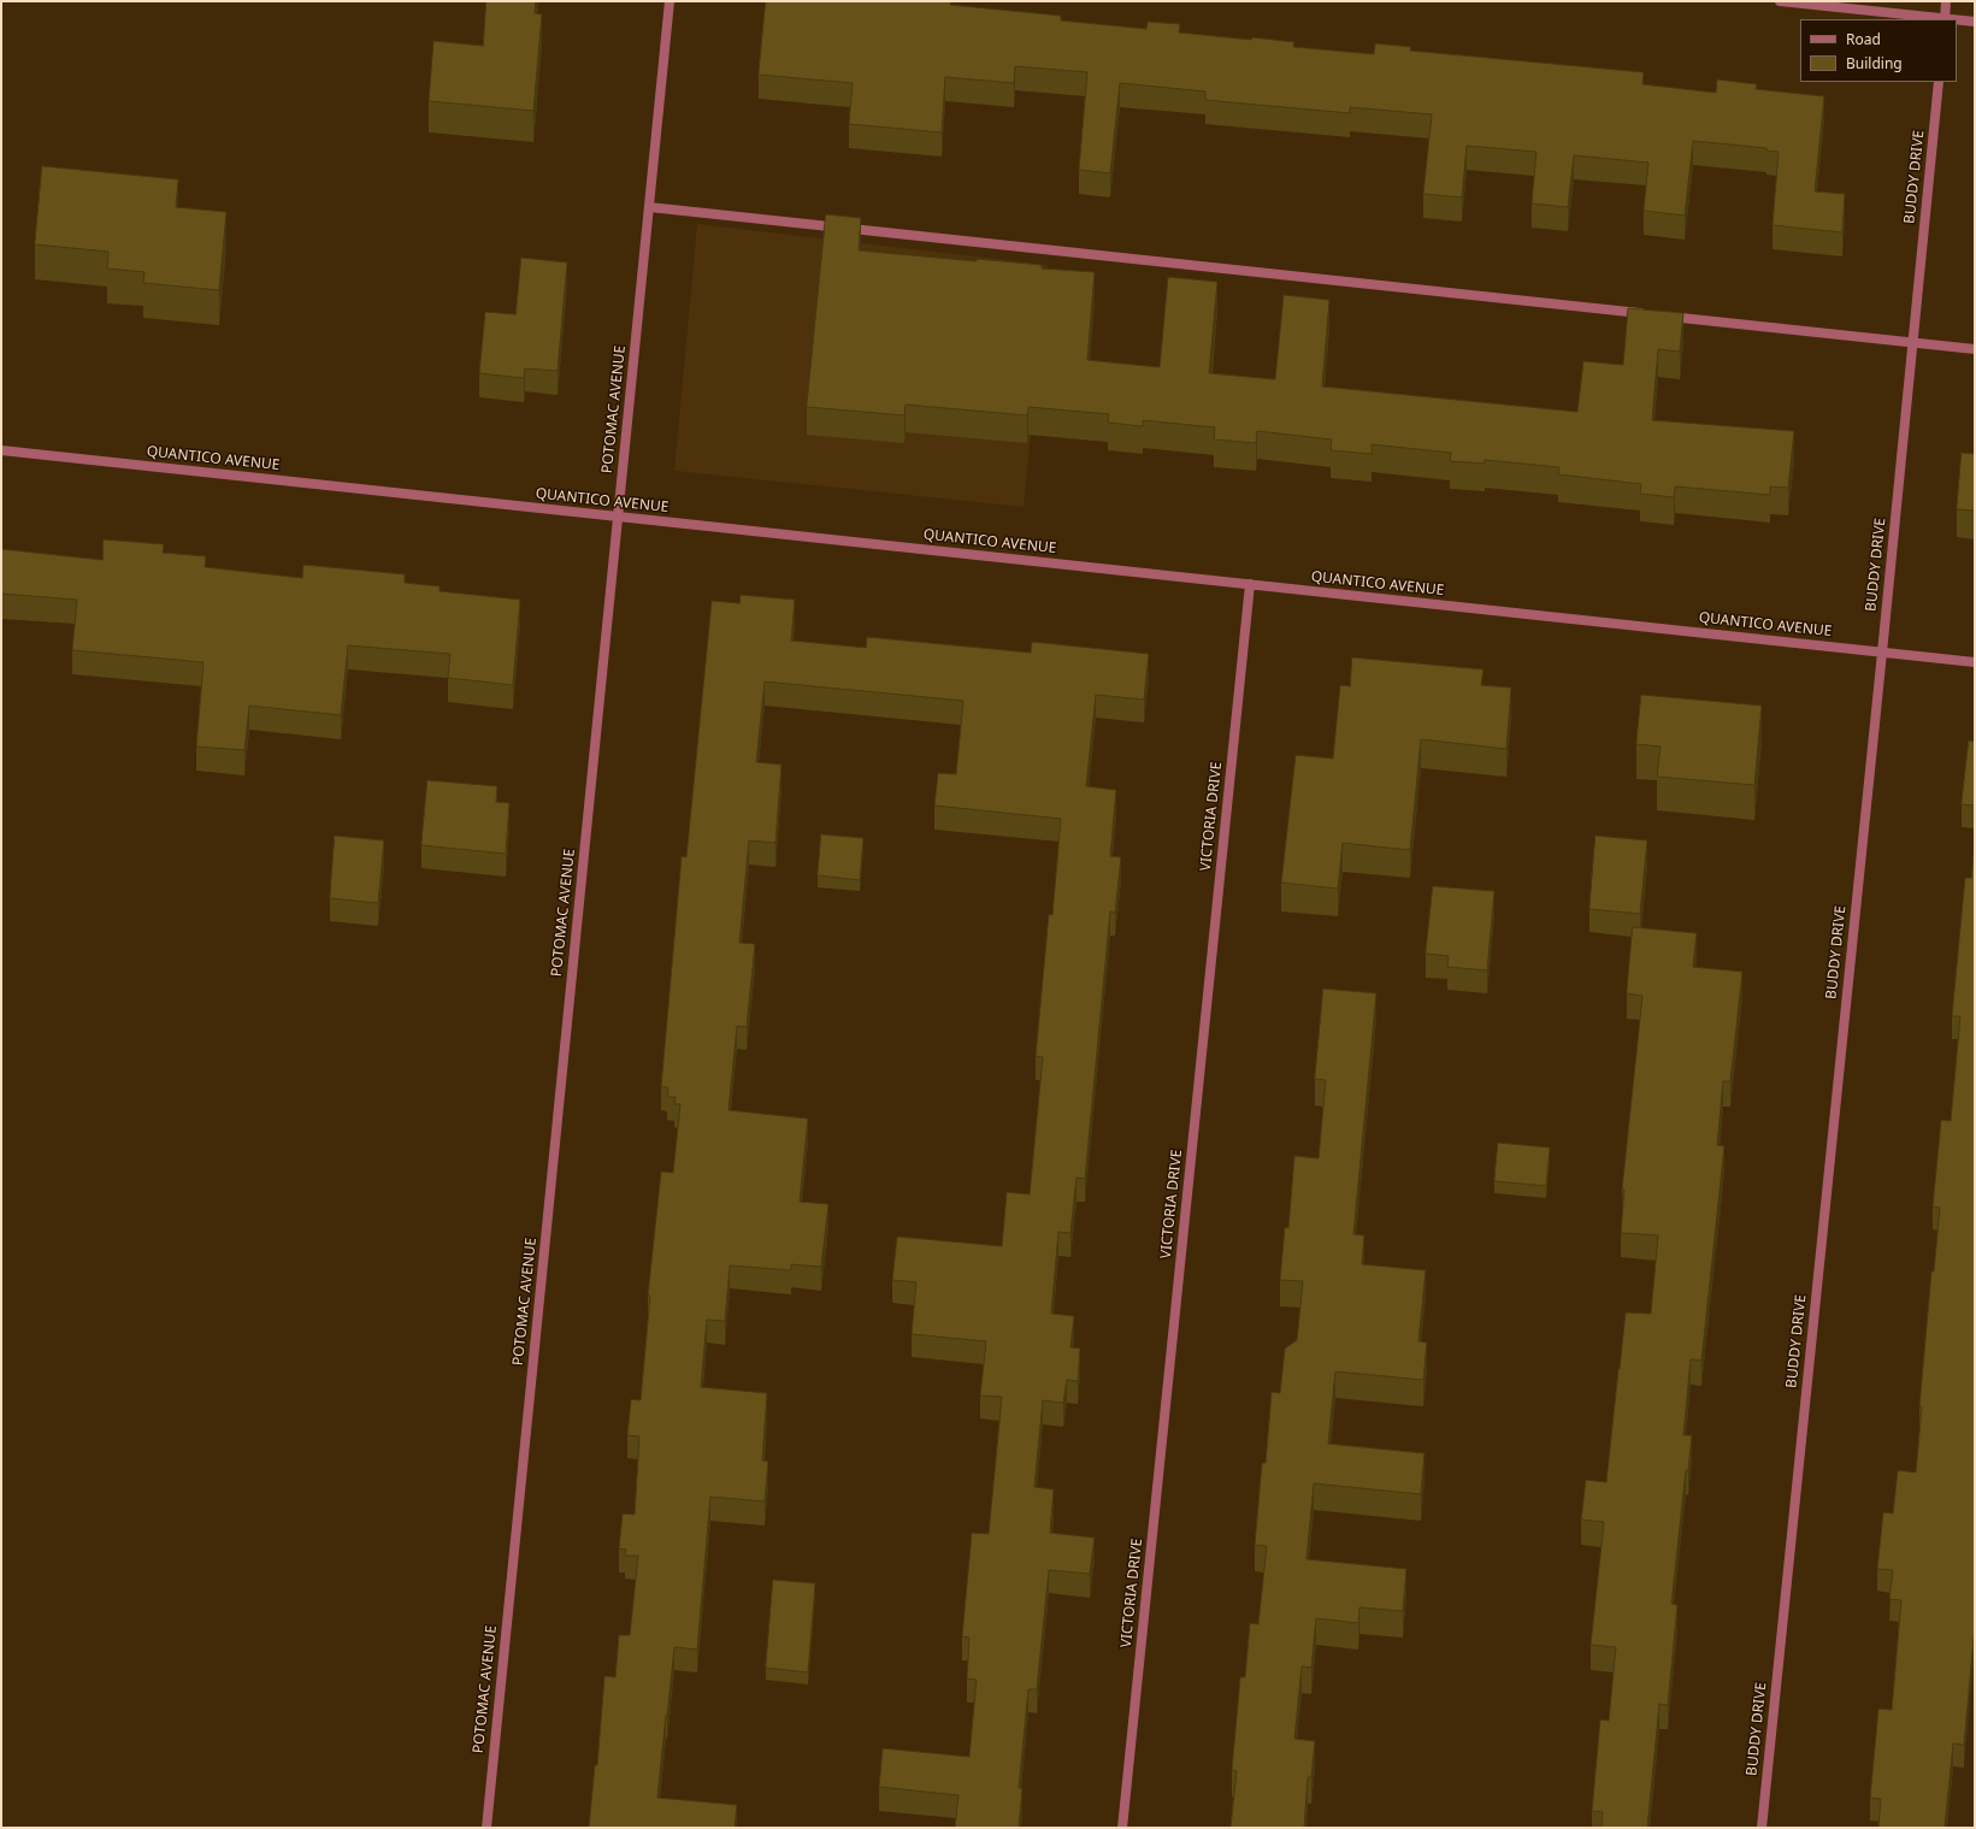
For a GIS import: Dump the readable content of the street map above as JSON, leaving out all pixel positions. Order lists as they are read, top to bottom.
{
  "streets": {
    "street": [
      "BUDDY DRIVE",
      "POTOMAC AVENUE",
      "QUANTICO AVENUE",
      "VICTORIA DRIVE"
    ]
  },
  "crossings": [
    ["BUDDY DRIVE", "QUANTICO AVENUE"],
    ["POTOMAC AVENUE", "QUANTICO AVENUE"],
    ["QUANTICO AVENUE", "VICTORIA DRIVE"]
  ],
  "legend": ["Road", "Building"]
}
